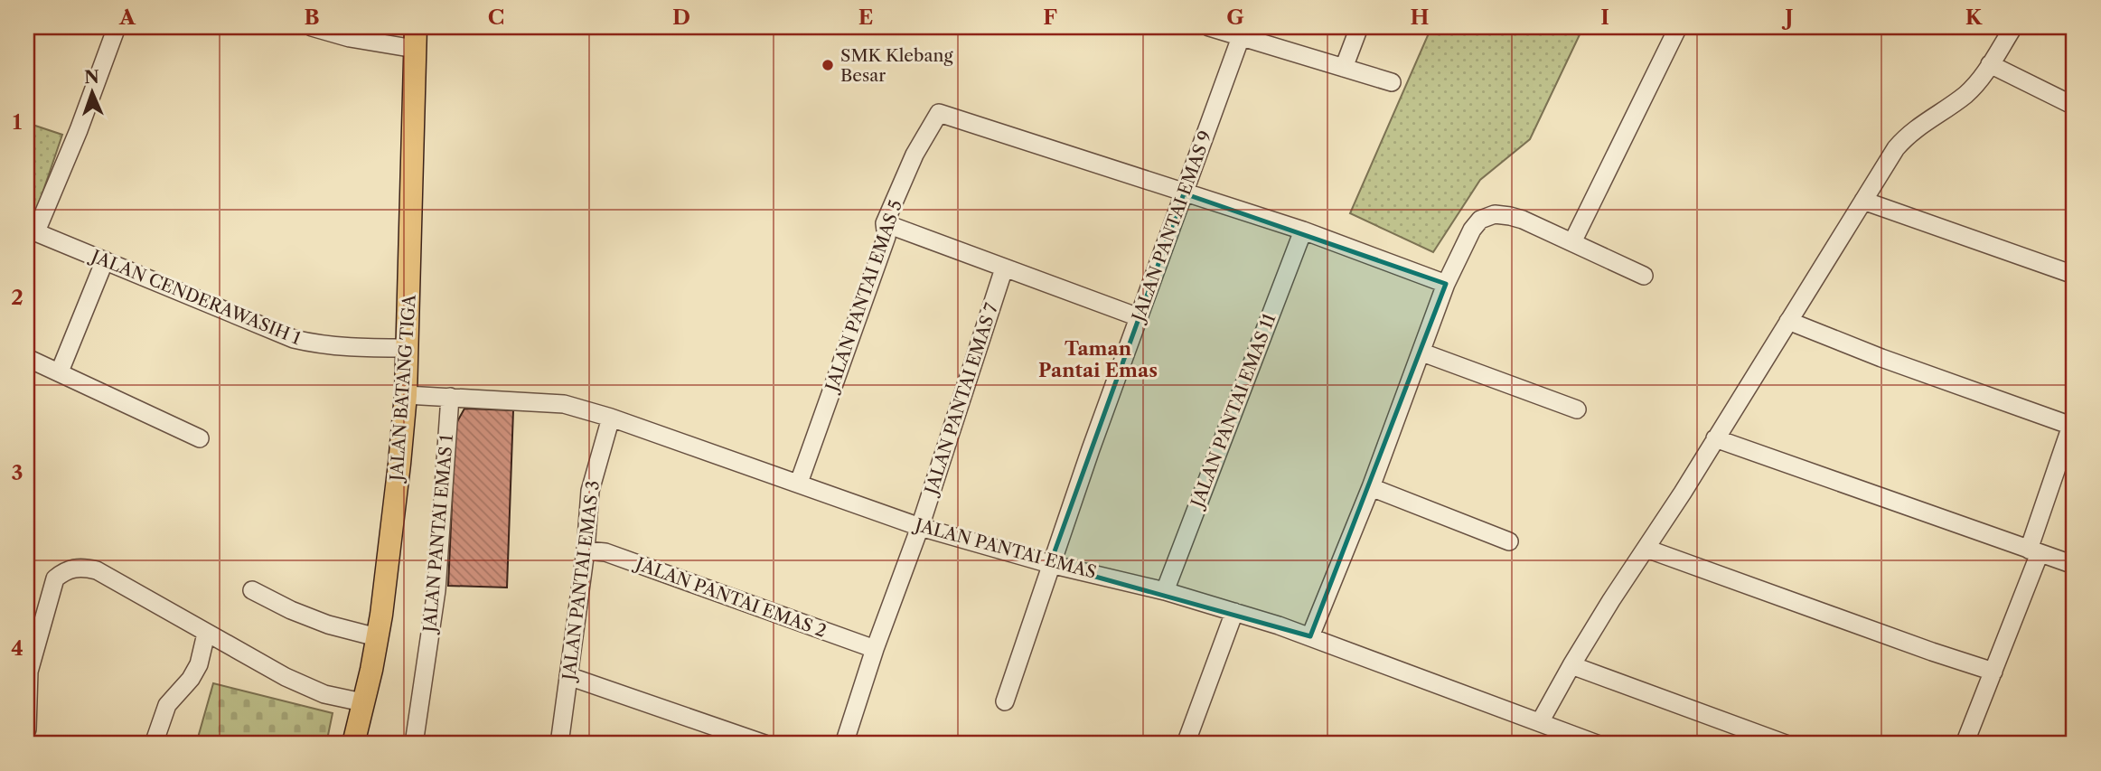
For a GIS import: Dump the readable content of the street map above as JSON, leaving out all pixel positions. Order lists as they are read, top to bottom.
{
  "streets": {
    "main road": ["JALAN BATANG TIGA"],
    "street": [
      "JALAN PANTAI EMAS 9",
      "JALAN PANTAI EMAS 5",
      "JALAN CENDERAWASIH 1",
      "JALAN PANTAI EMAS 7",
      "JALAN PANTAI EMAS 11",
      "JALAN PANTAI EMAS 1",
      "JALAN PANTAI EMAS",
      "JALAN PANTAI EMAS 3",
      "JALAN PANTAI EMAS 2"
    ]
  },
  "crossings": [
    ["JALAN PANTAI EMAS 9", "JALAN PANTAI EMAS 5"],
    ["JALAN PANTAI EMAS 9", "JALAN PANTAI EMAS"],
    ["JALAN PANTAI EMAS 5", "JALAN PANTAI EMAS"],
    ["JALAN CENDERAWASIH 1", "JALAN BATANG TIGA"],
    ["JALAN BATANG TIGA", "JALAN PANTAI EMAS"],
    ["JALAN PANTAI EMAS 7", "JALAN PANTAI EMAS"],
    ["JALAN PANTAI EMAS 7", "JALAN PANTAI EMAS 2"],
    ["JALAN PANTAI EMAS 11", "JALAN PANTAI EMAS"],
    ["JALAN PANTAI EMAS 1", "JALAN PANTAI EMAS"],
    ["JALAN PANTAI EMAS", "JALAN PANTAI EMAS 3"],
    ["JALAN PANTAI EMAS 3", "JALAN PANTAI EMAS 2"]
  ],
  "districts": ["Taman Pantai Emas"],
  "places": ["SMK Klebang Besar"],
  "north": "top",
  "grid": {
    "columns": [
      "A",
      "B",
      "C",
      "D",
      "E",
      "F",
      "G",
      "H",
      "I",
      "J",
      "K"
    ],
    "rows": [
      "1",
      "2",
      "3",
      "4"
    ]
  }
}
